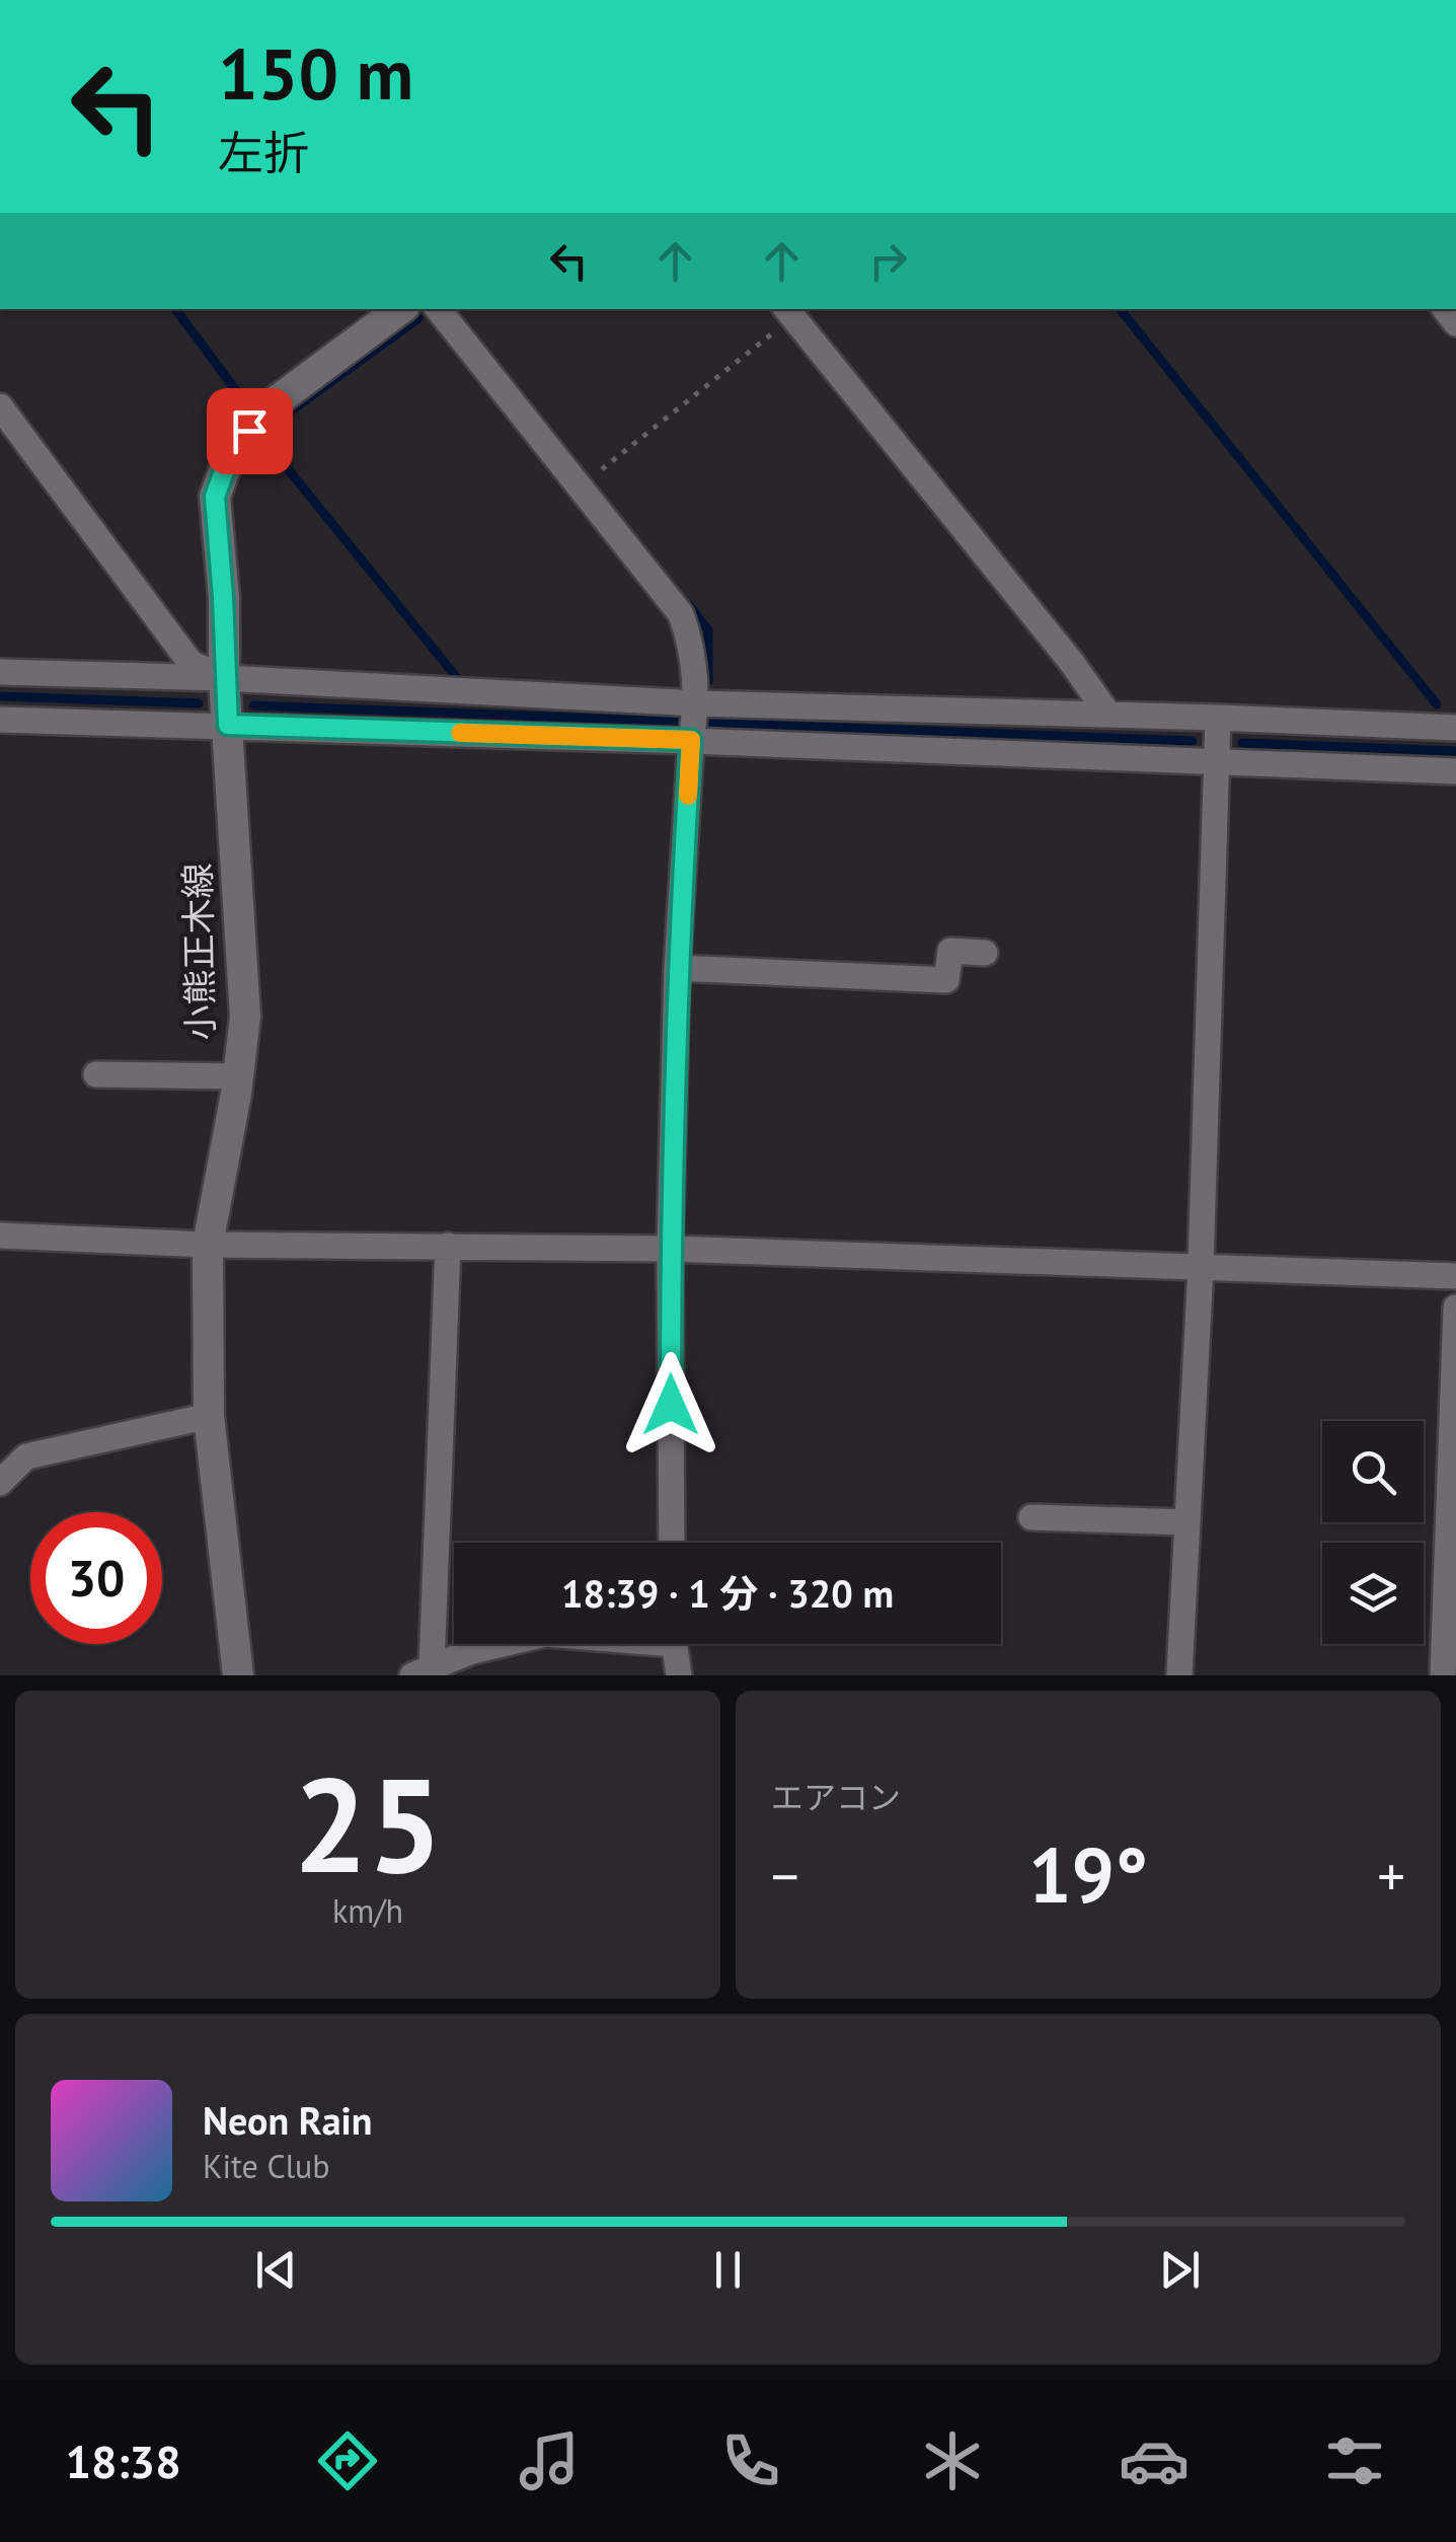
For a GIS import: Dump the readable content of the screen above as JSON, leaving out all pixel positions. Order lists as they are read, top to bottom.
{
  "streets": {
    "main road": ["小熊正木線"]
  },
  "page": {
    "turn": ["150 m", "左折"],
    "limit": "30",
    "trip": "18:39 · 1 分 · 320 m",
    "tile": [
      ["25", "km/h"],
      "エアコン"
    ],
    "heat": ["−", "19°", "+"],
    "song": ["Neon Rain", "Kite Club"],
    "tabs": "18:38"
  }
}
